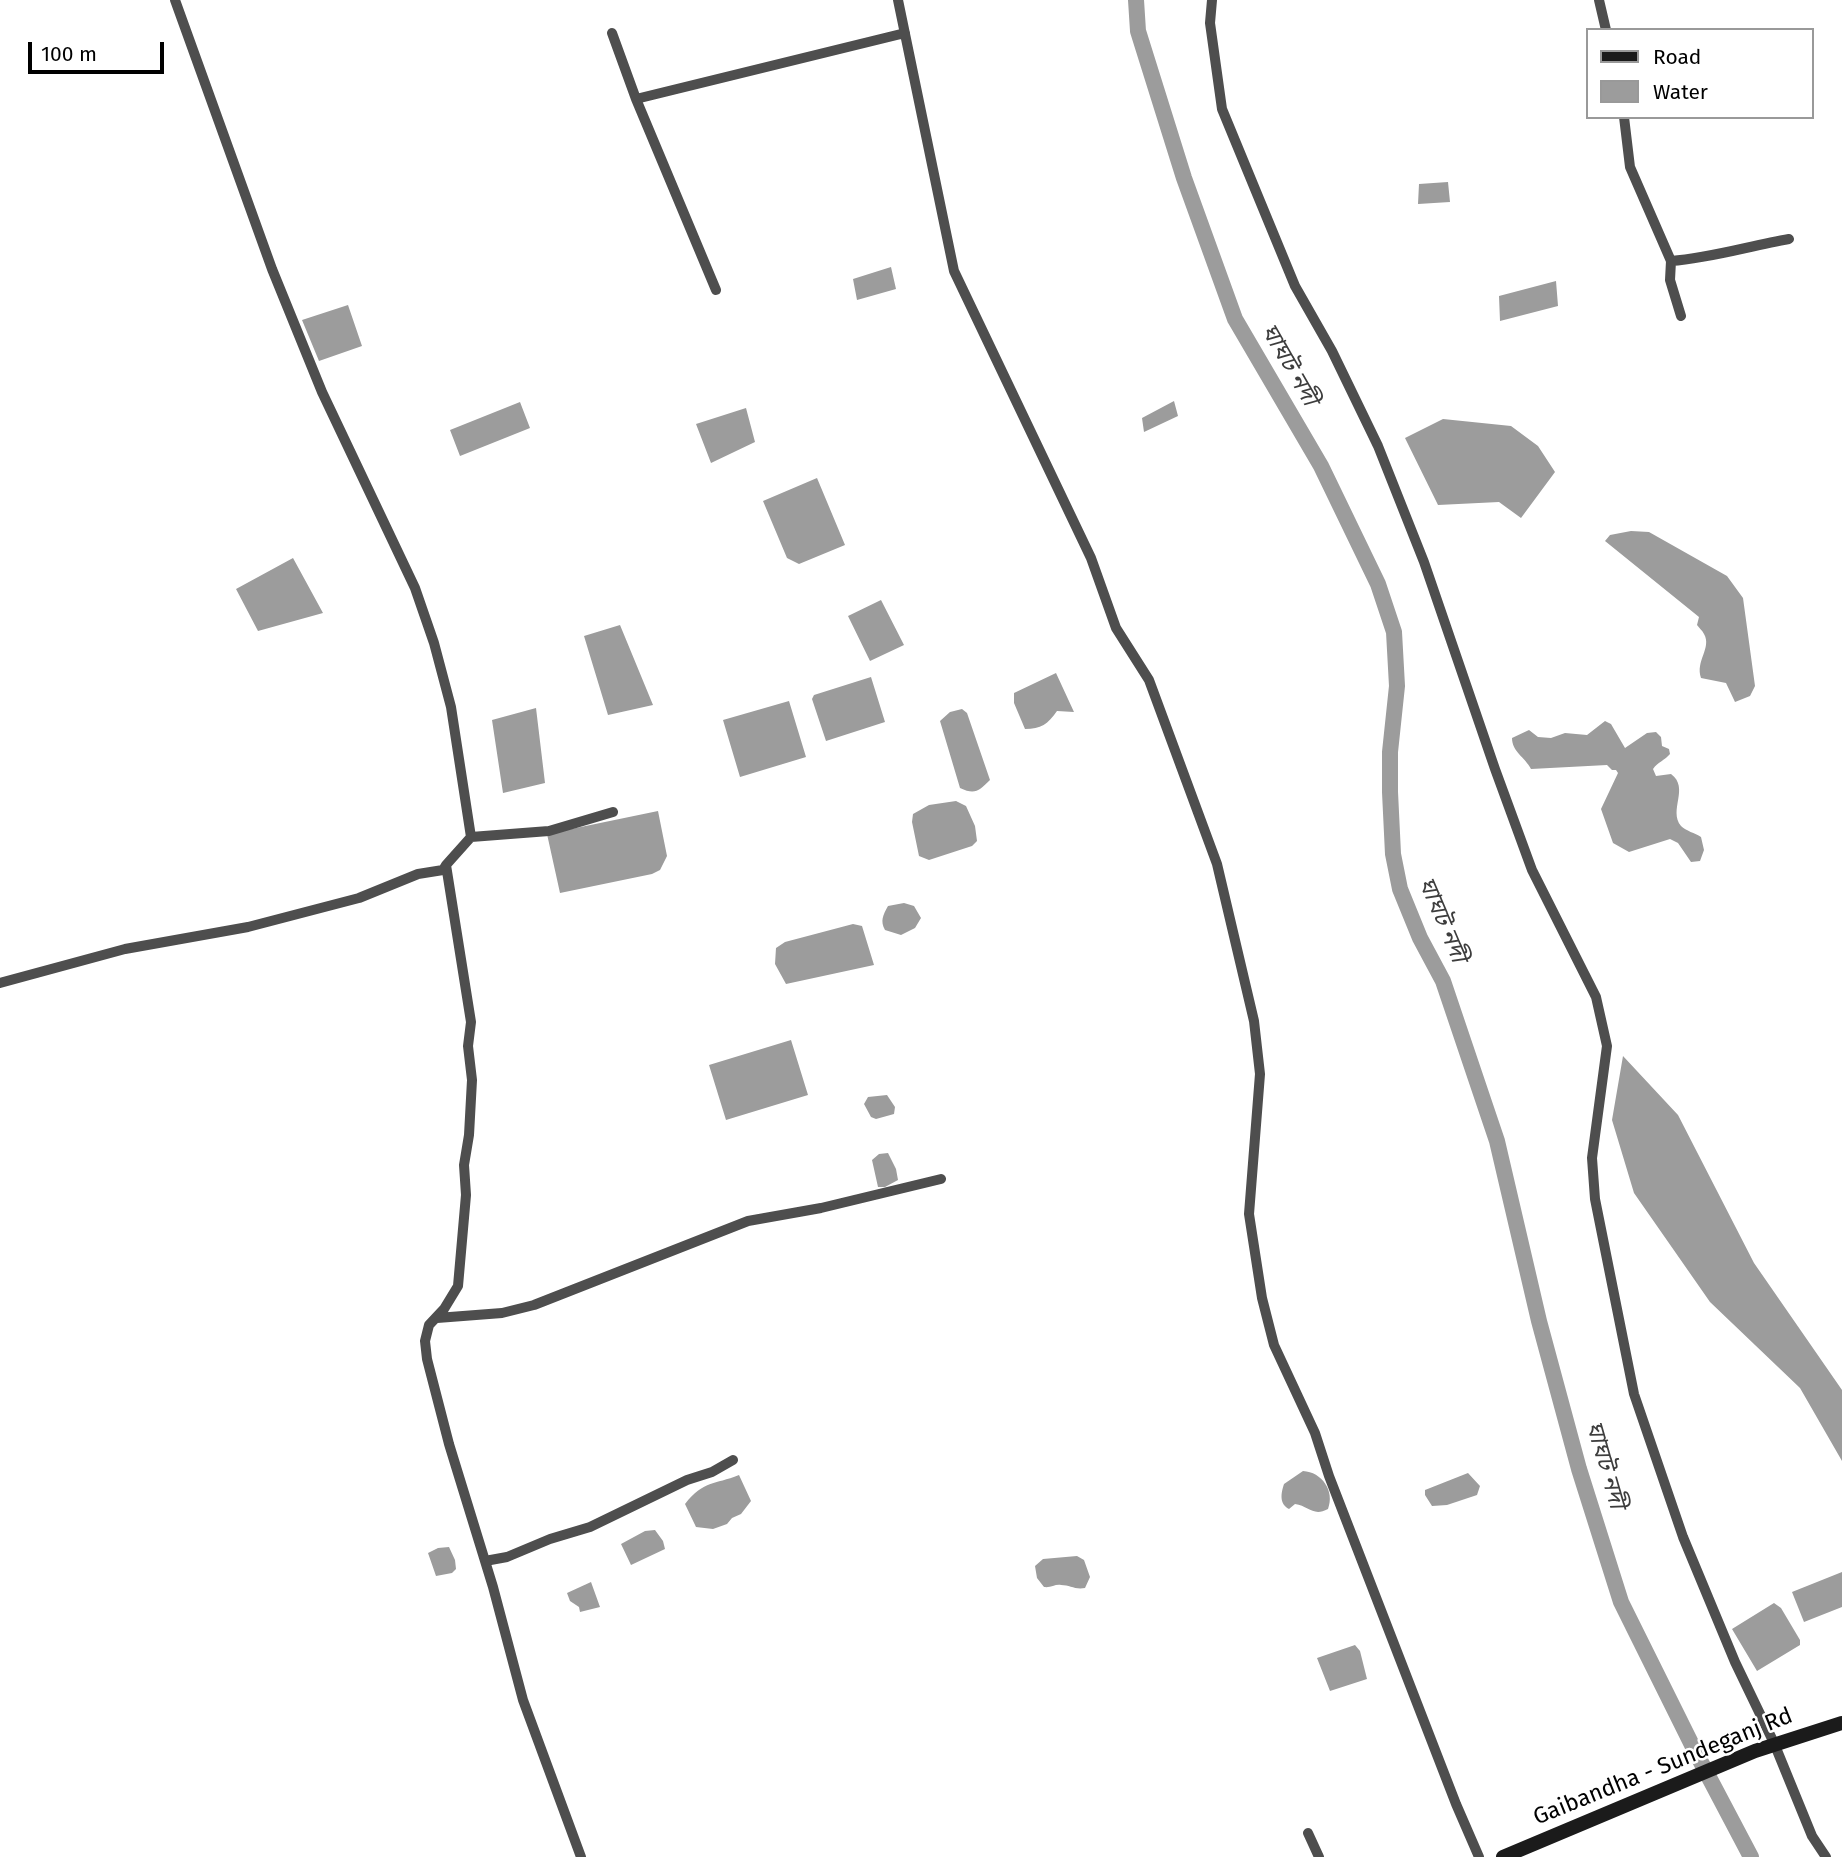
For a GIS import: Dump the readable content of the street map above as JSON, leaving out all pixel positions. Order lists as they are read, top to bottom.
{
  "streets": {
    "main road": ["Gaibandha - Sundeganj Rd"]
  },
  "water": ["ঘাঘট নদী"],
  "legend": ["Road", "Water"],
  "scale_bar": "100 m"
}
